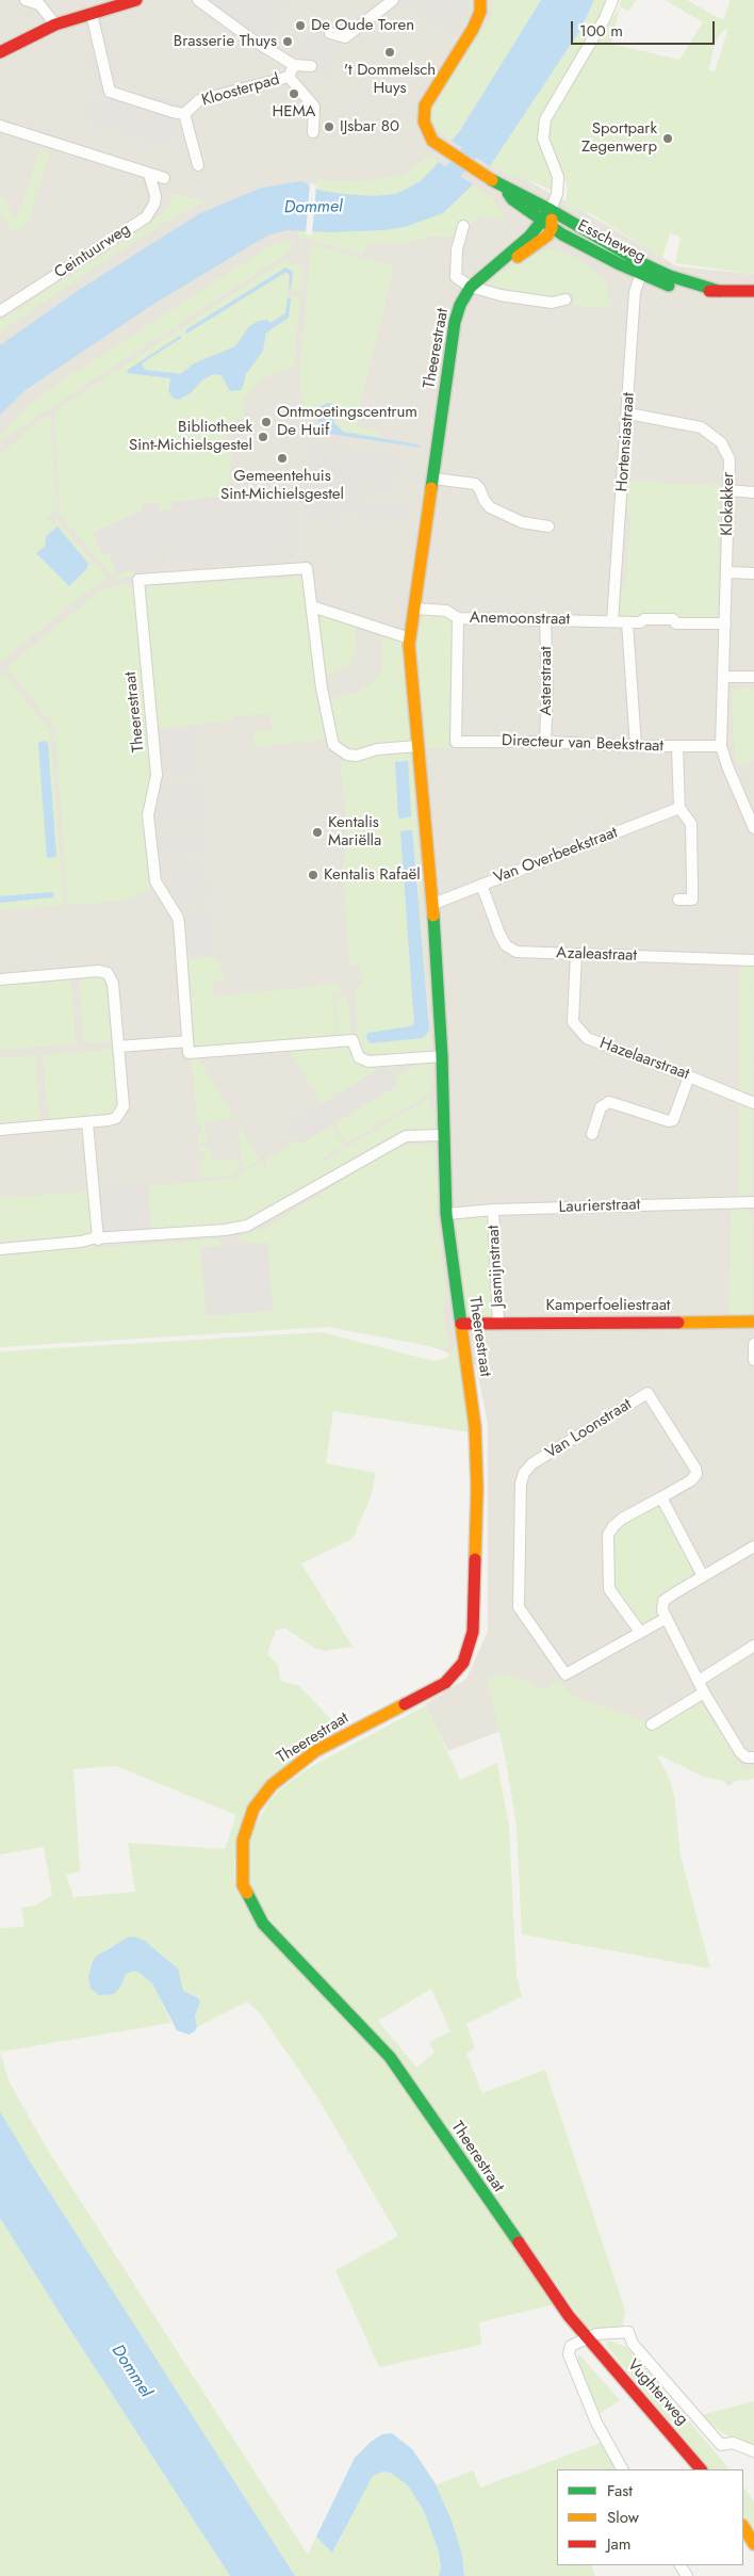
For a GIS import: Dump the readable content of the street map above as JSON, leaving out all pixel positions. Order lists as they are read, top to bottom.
{
  "streets": {
    "main road": [
      "Esscheweg",
      "Theerestraat",
      "Kamperfoeliestraat",
      "Vughterweg"
    ],
    "street": [
      "Kloosterpad",
      "Ceintuurweg",
      "Hortensiastraat",
      "Klokakker",
      "Anemoonstraat",
      "Asterstraat",
      "Directeur van Beekstraat",
      "Van Overbeekstraat",
      "Azaleastraat",
      "Hazelaarstraat",
      "Laurierstraat",
      "Jasmijnstraat",
      "Van Loonstraat"
    ]
  },
  "crossings": [
    ["Esscheweg", "Theerestraat"],
    ["Esscheweg", "Hortensiastraat"],
    ["Theerestraat", "Anemoonstraat"],
    ["Theerestraat", "Van Overbeekstraat"],
    ["Theerestraat", "Laurierstraat"],
    ["Theerestraat", "Kamperfoeliestraat"],
    ["Theerestraat", "Vughterweg"],
    ["Hortensiastraat", "Klokakker"],
    ["Hortensiastraat", "Anemoonstraat"],
    ["Klokakker", "Anemoonstraat"],
    ["Klokakker", "Directeur van Beekstraat"],
    ["Anemoonstraat", "Asterstraat"],
    ["Anemoonstraat", "Directeur van Beekstraat"],
    ["Asterstraat", "Directeur van Beekstraat"],
    ["Van Overbeekstraat", "Azaleastraat"],
    ["Azaleastraat", "Hazelaarstraat"],
    ["Laurierstraat", "Jasmijnstraat"],
    ["Jasmijnstraat", "Kamperfoeliestraat"]
  ],
  "water": ["Dommel"],
  "places": [
    "De Oude Toren",
    "Brasserie Thuys",
    "'t Dommelsch Huys",
    "HEMA",
    "IJsbar 80",
    "Sportpark Zegenwerp",
    "Ontmoetingscentrum De Huif",
    "Bibliotheek Sint-Michielsgestel",
    "Gemeentehuis Sint-Michielsgestel",
    "Kentalis Mariëlla",
    "Kentalis Rafaël"
  ],
  "legend": ["Fast", "Slow", "Jam"],
  "scale_bar": "100 m"
}
